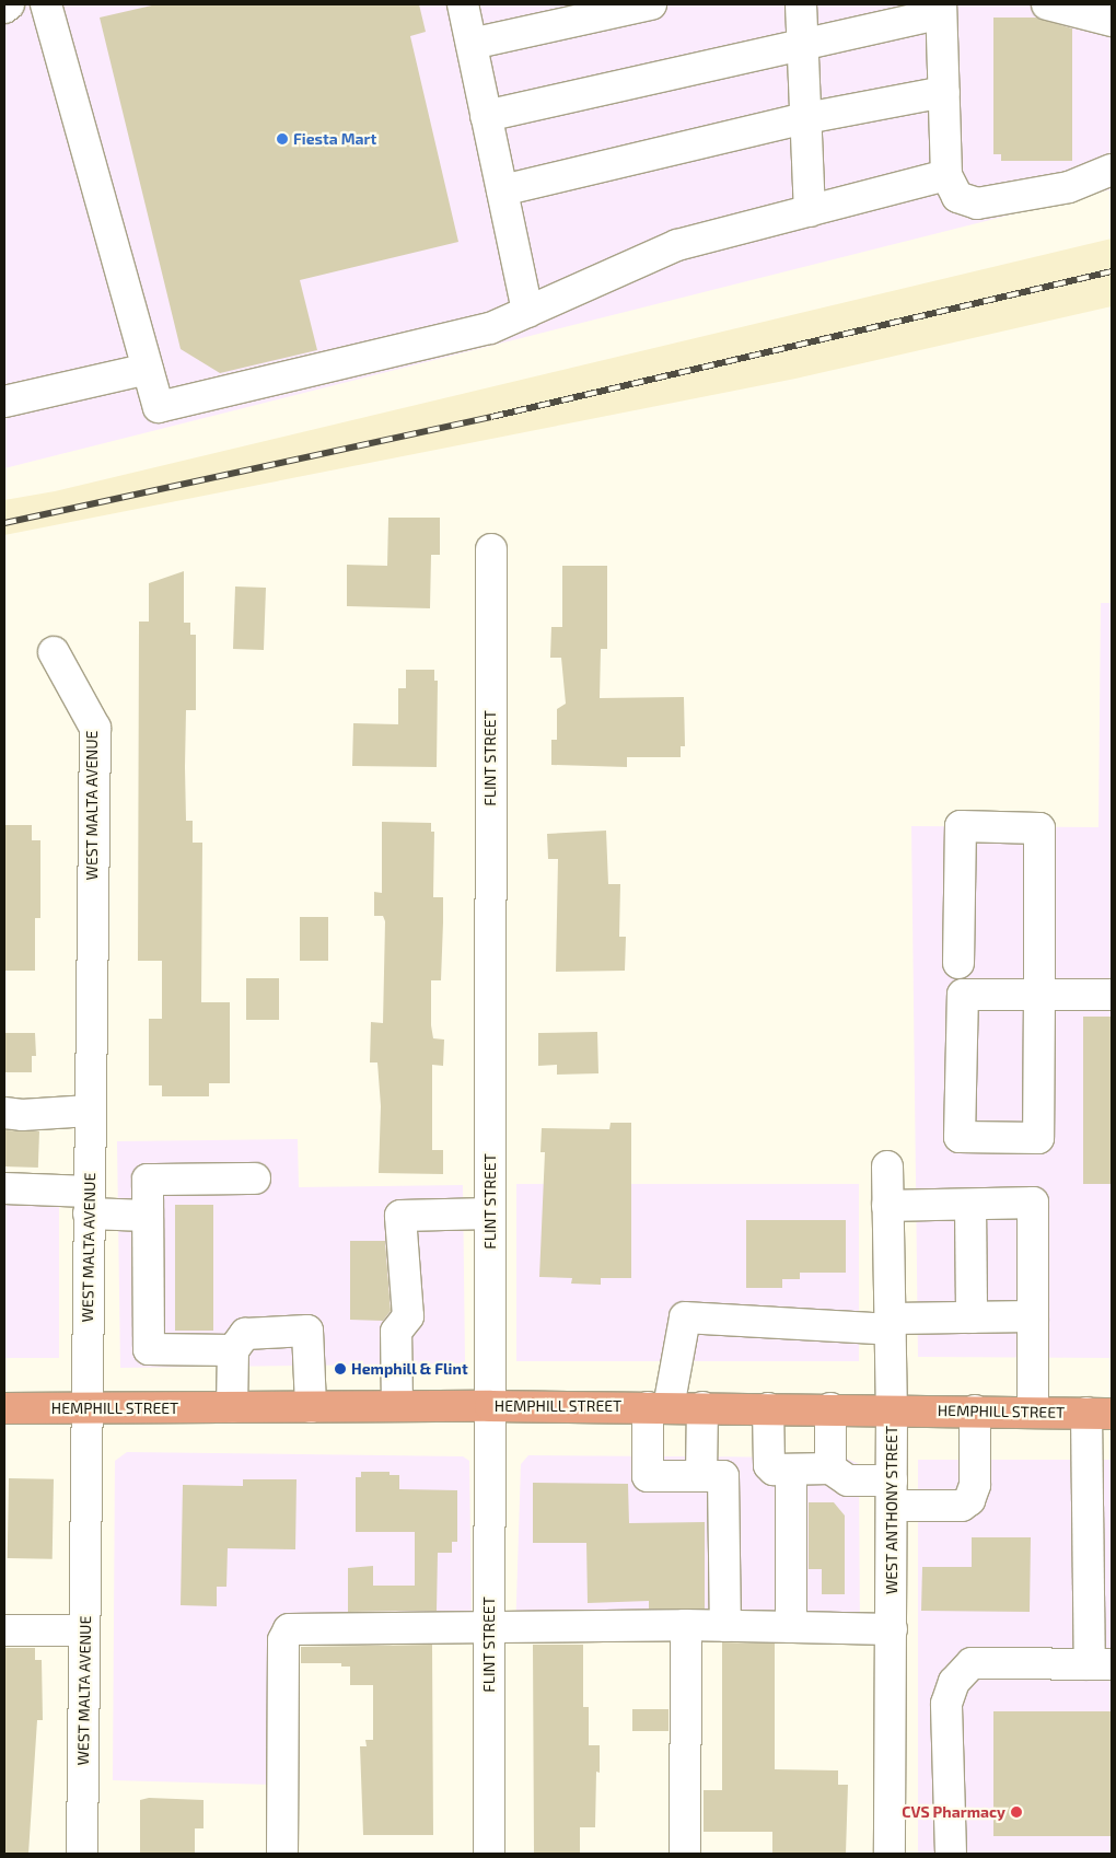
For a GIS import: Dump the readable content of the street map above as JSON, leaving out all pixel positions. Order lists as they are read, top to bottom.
{
  "streets": {
    "main road": ["HEMPHILL STREET"],
    "street": ["FLINT STREET", "WEST MALTA AVENUE", "WEST ANTHONY STREET"]
  },
  "crossings": [
    ["FLINT STREET", "HEMPHILL STREET"],
    ["WEST MALTA AVENUE", "HEMPHILL STREET"],
    ["HEMPHILL STREET", "WEST ANTHONY STREET"]
  ],
  "places": ["Fiesta Mart", "Hemphill & Flint", "CVS Pharmacy"]
}
